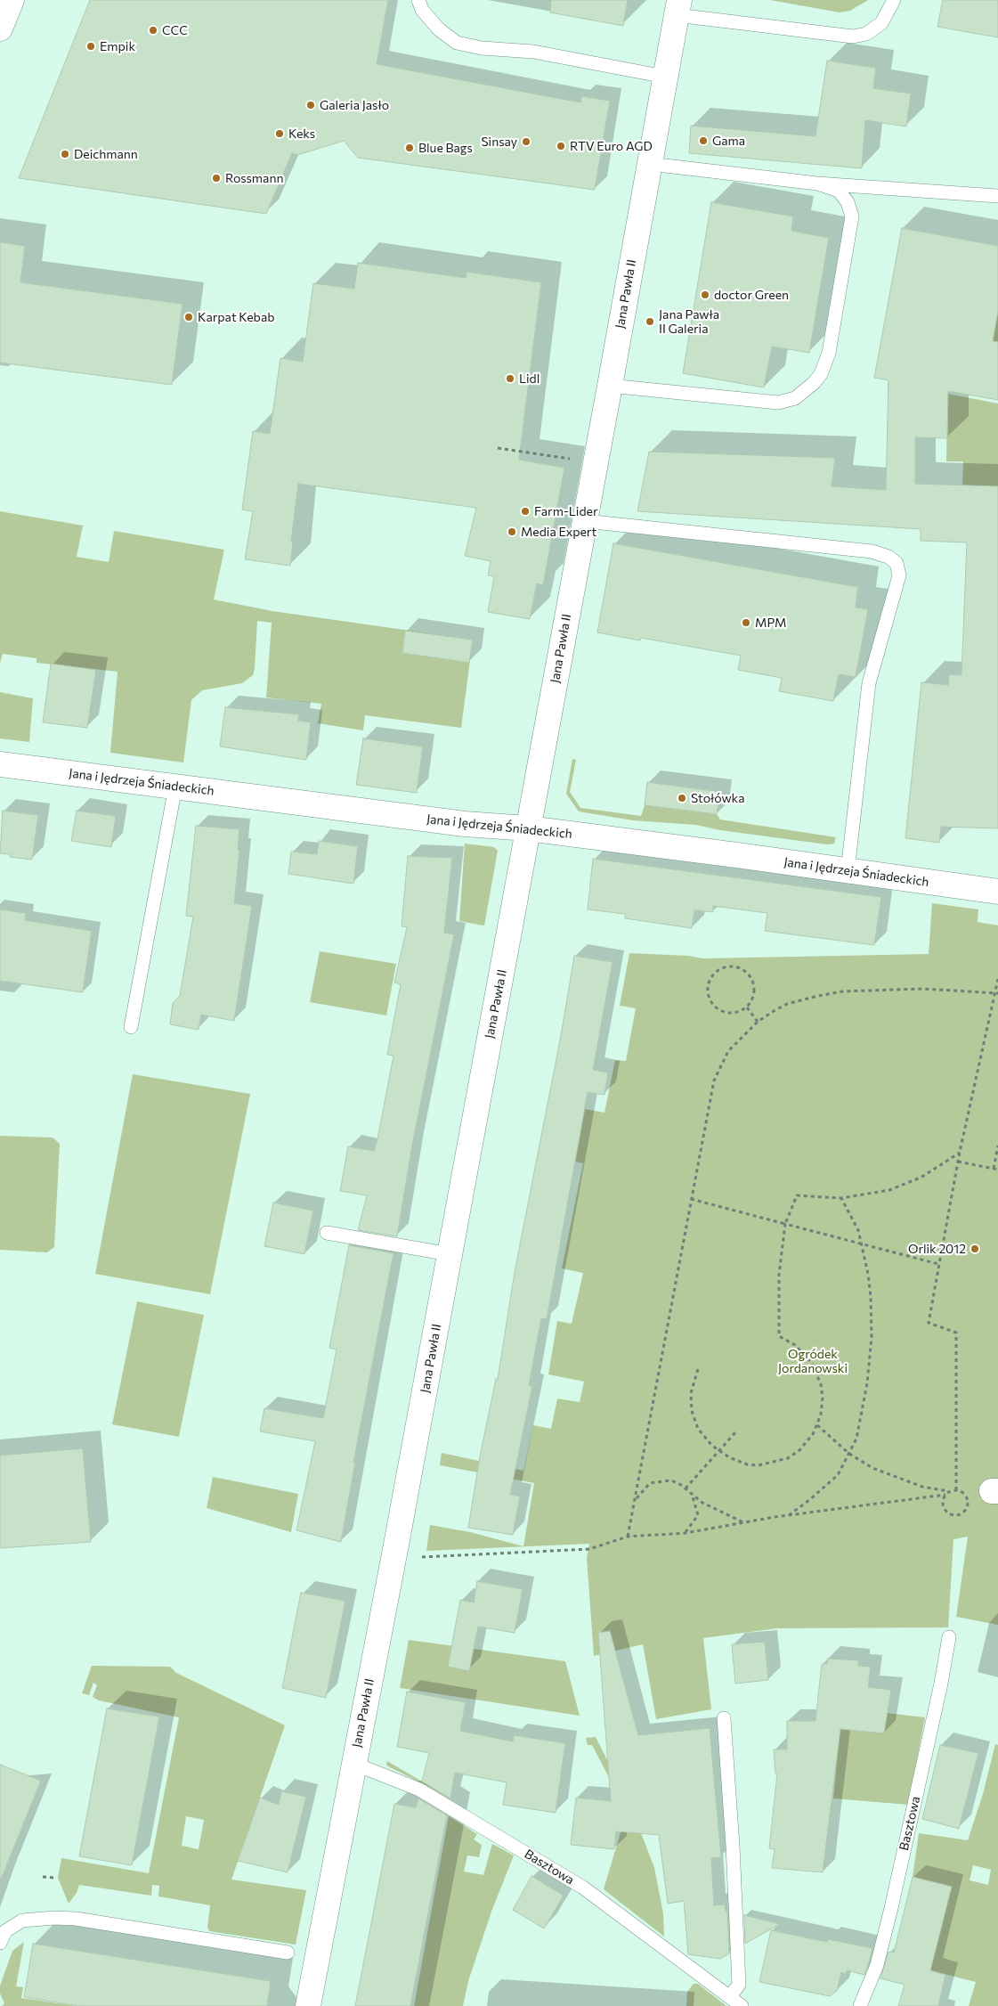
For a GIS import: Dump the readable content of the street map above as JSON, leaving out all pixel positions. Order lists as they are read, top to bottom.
{
  "streets": {
    "street": ["Jana Pawła II", "Jana i Jędrzeja Śniadeckich"],
    "lane": ["Basztowa"]
  },
  "crossings": [
    ["Jana Pawła II", "Jana i Jędrzeja Śniadeckich"],
    ["Jana Pawła II", "Basztowa"]
  ],
  "parks": ["Ogródek Jordanowski"],
  "places": [
    "CCC",
    "Empik",
    "Galeria Jasło",
    "Keks",
    "Gama",
    "Sinsay",
    "RTV Euro AGD",
    "Blue Bags",
    "Deichmann",
    "Rossmann",
    "doctor Green",
    "Karpat Kebab",
    "Jana Pawła II Galeria",
    "Lidl",
    "Farm-Lider",
    "Media Expert",
    "MPM",
    "Stołówka",
    "Orlik 2012"
  ]
}
